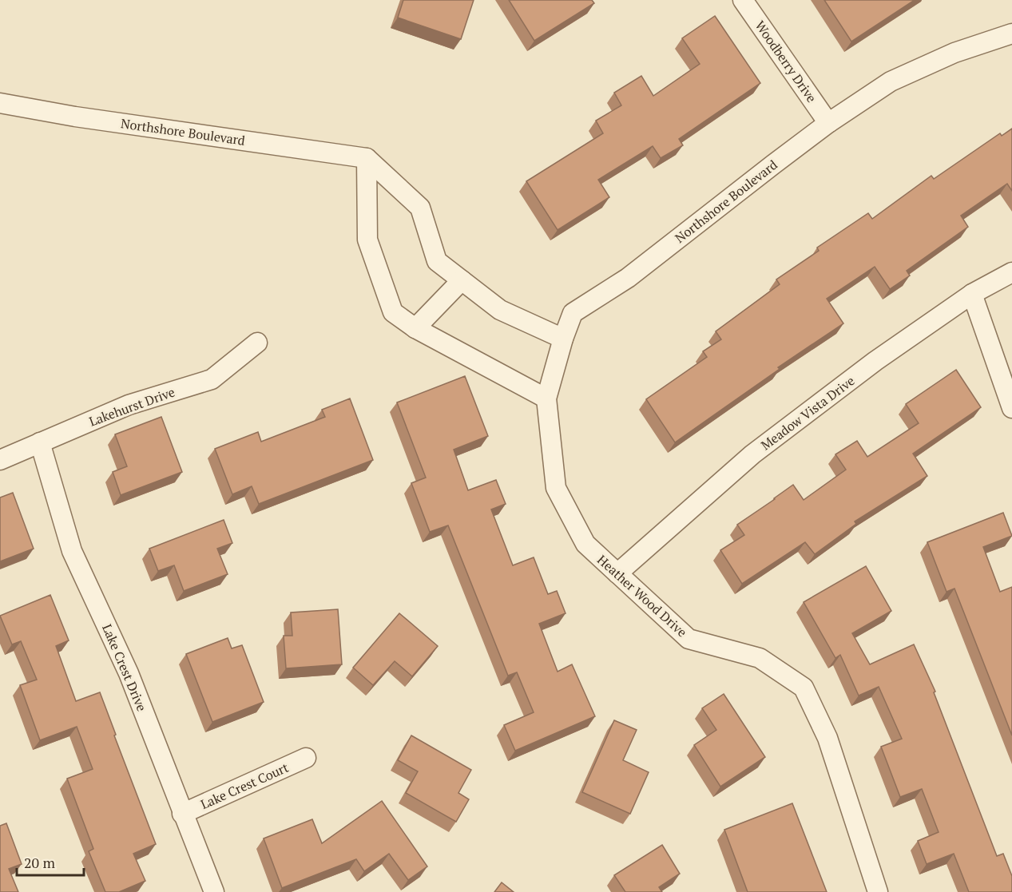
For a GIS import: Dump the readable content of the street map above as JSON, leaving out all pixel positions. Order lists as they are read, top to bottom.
{
  "streets": {
    "street": [
      "Woodberry Drive",
      "Northshore Boulevard",
      "Lakehurst Drive",
      "Meadow Vista Drive",
      "Heather Wood Drive",
      "Lake Crest Drive",
      "Lake Crest Court"
    ]
  },
  "crossings": [
    ["Woodberry Drive", "Northshore Boulevard"],
    ["Northshore Boulevard", "Heather Wood Drive"],
    ["Lakehurst Drive", "Lake Crest Drive"],
    ["Meadow Vista Drive", "Heather Wood Drive"],
    ["Lake Crest Drive", "Lake Crest Court"]
  ],
  "scale_bar": "20 m"
}
